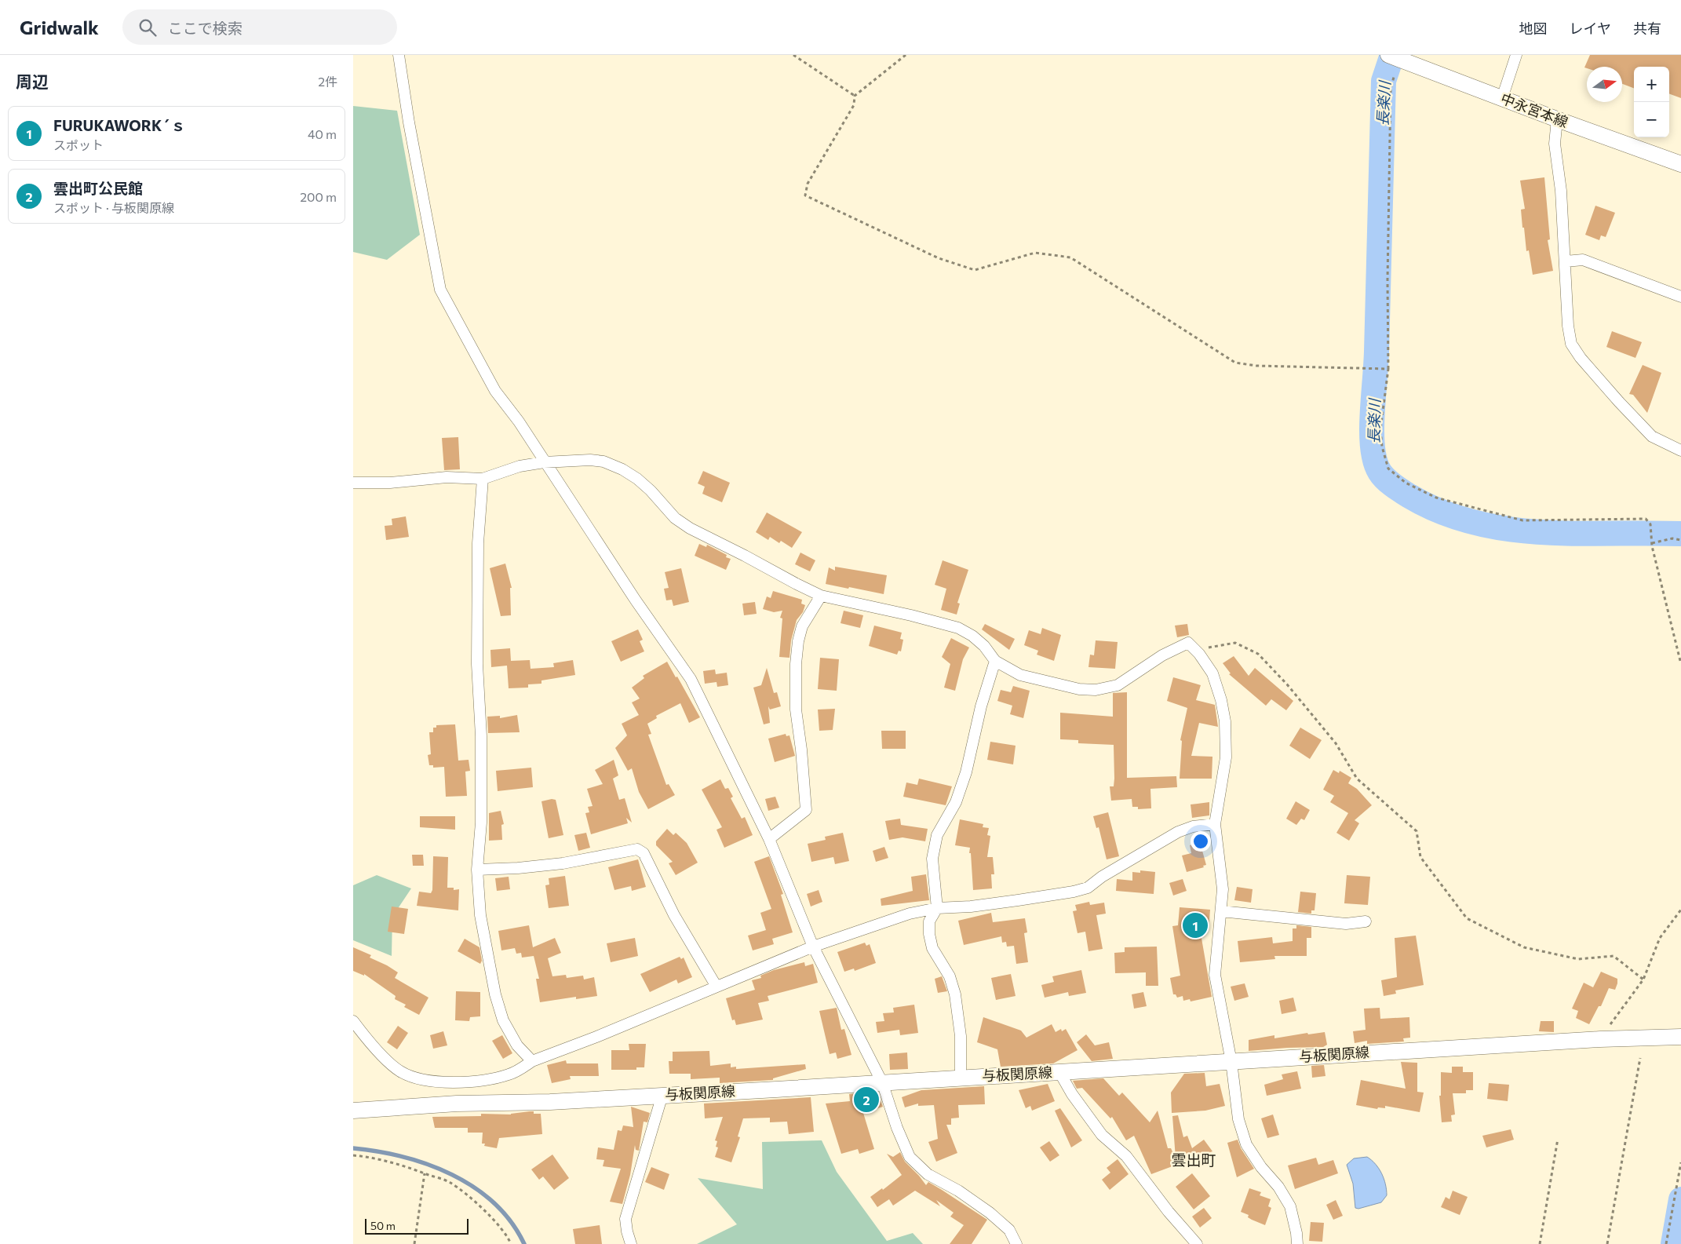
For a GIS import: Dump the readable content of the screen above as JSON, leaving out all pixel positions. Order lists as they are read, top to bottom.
{
  "streets": {
    "main road": ["中永宮本線", "与板関原線"]
  },
  "districts": ["雲出町"],
  "water": ["長楽川"],
  "scale_bar": "50 m",
  "north": "right",
  "page": {
    "header": "Gridwalk",
    "search": "ここで検索",
    "nav": ["地図", "レイヤ", "共有"],
    "heading": ["周辺", "2件"],
    "map_buttons": ["+", "−"],
    "list": [
      {
        "mark": "1",
        "name": "FURUKAWORK´ｓ",
        "note": "スポット",
        "value": "40 m"
      },
      {
        "mark": "2",
        "name": "雲出町公民館",
        "note": "スポット · 与板関原線",
        "value": "200 m"
      }
    ],
    "pins": ["1", "2"],
    "scale": "50 m"
  }
}
